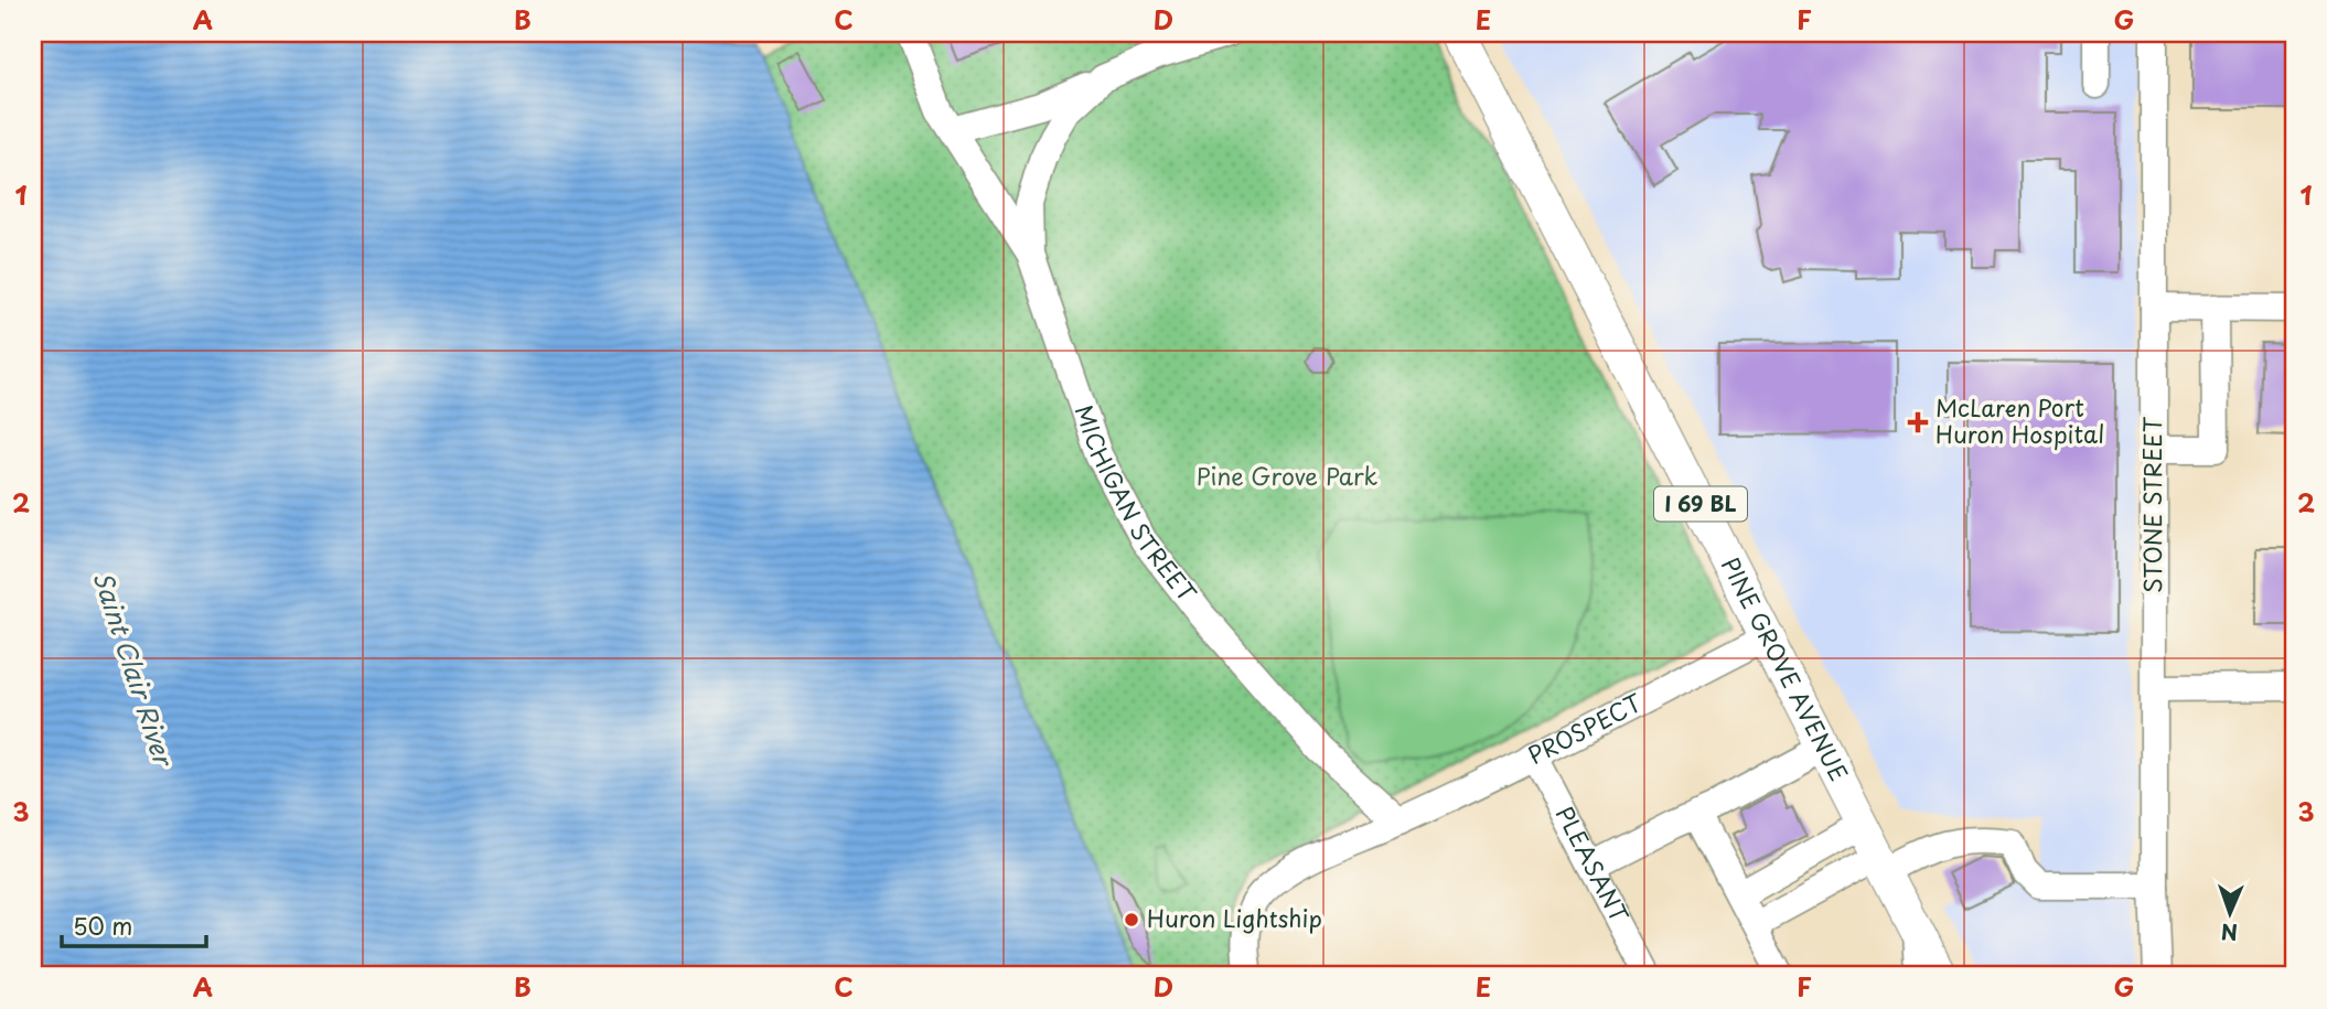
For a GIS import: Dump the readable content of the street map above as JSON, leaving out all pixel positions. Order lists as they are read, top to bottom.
{
  "streets": {
    "main road": ["I 69 BL", "PINE GROVE AVENUE"],
    "street": [
      "MICHIGAN STREET",
      "STONE STREET",
      "PROSPECT",
      "PLEASANT"
    ]
  },
  "crossings": [
    ["MICHIGAN STREET", "PROSPECT"],
    ["PINE GROVE AVENUE", "PROSPECT"],
    ["PROSPECT", "PLEASANT"]
  ],
  "water": ["Saint Clair River"],
  "parks": ["Pine Grove Park"],
  "places": {
    "health": ["McLaren Port Huron Hospital"],
    "other": ["Huron Lightship"]
  },
  "scale_bar": "50 m",
  "north": "bottom",
  "grid": {
    "columns": [
      "A",
      "B",
      "C",
      "D",
      "E",
      "F",
      "G"
    ],
    "rows": ["1", "2", "3"]
  }
}
